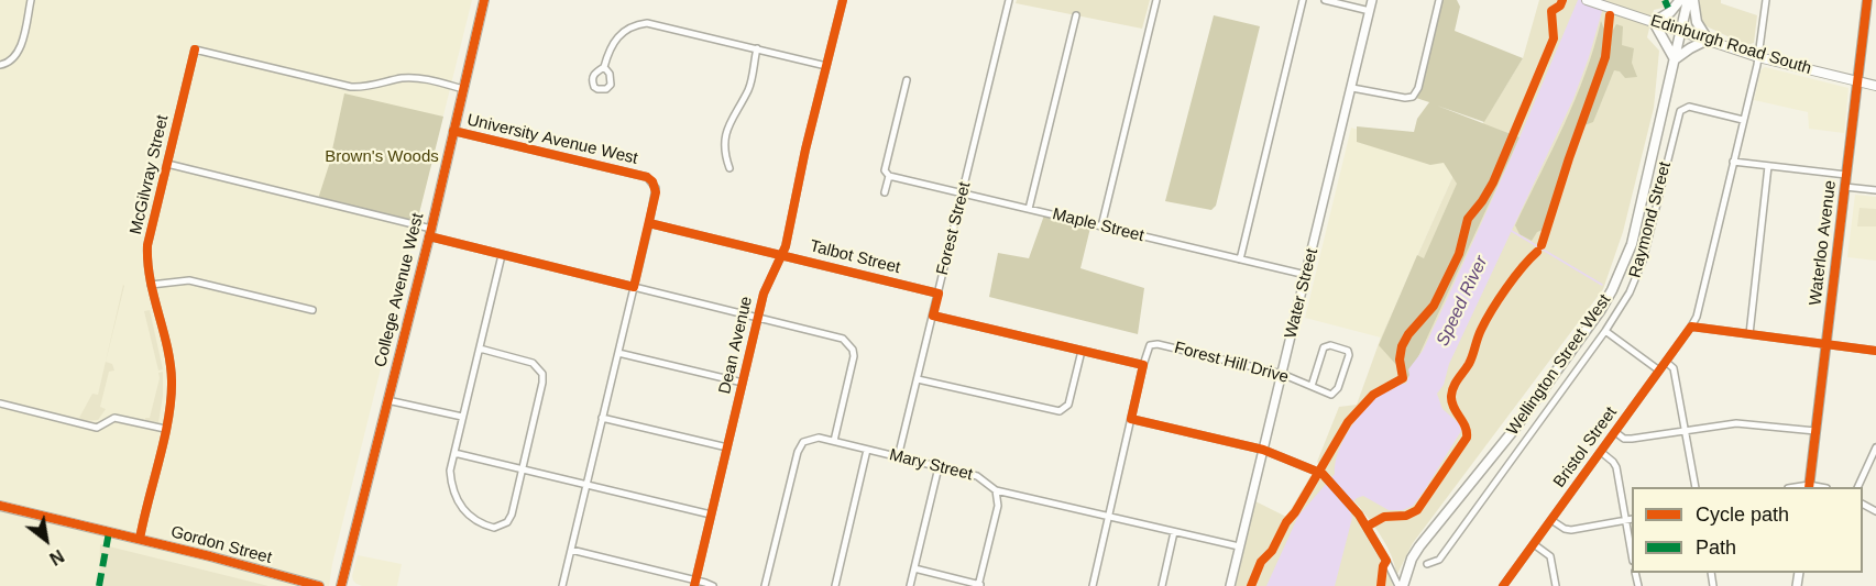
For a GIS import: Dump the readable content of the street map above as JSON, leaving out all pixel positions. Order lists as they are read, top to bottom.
{
  "streets": {
    "main road": [
      "Edinburgh Road South",
      "College Avenue West",
      "Wellington Street West",
      "Gordon Street"
    ],
    "street": [
      "University Avenue West",
      "McGilvray Street",
      "Raymond Street",
      "Maple Street",
      "Forest Street",
      "Waterloo Avenue",
      "Talbot Street",
      "Water Street",
      "Dean Avenue",
      "Forest Hill Drive",
      "Bristol Street",
      "Mary Street"
    ]
  },
  "crossings": [
    ["Edinburgh Road South", "Waterloo Avenue"],
    ["Edinburgh Road South", "Wellington Street West"],
    ["Edinburgh Road South", "Bristol Street"],
    ["University Avenue West", "Talbot Street"],
    ["University Avenue West", "College Avenue West"],
    ["McGilvray Street", "College Avenue West"],
    ["McGilvray Street", "Gordon Street"],
    ["Raymond Street", "Bristol Street"],
    ["Maple Street", "Forest Street"],
    ["Maple Street", "Water Street"],
    ["Forest Street", "Talbot Street"],
    ["Forest Street", "Mary Street"],
    ["Talbot Street", "Dean Avenue"],
    ["Water Street", "Forest Hill Drive"],
    ["Water Street", "Mary Street"]
  ],
  "water": ["Speed River"],
  "parks": ["Brown's Woods"],
  "legend": ["Cycle path", "Path"],
  "north": "bottom right"
}
